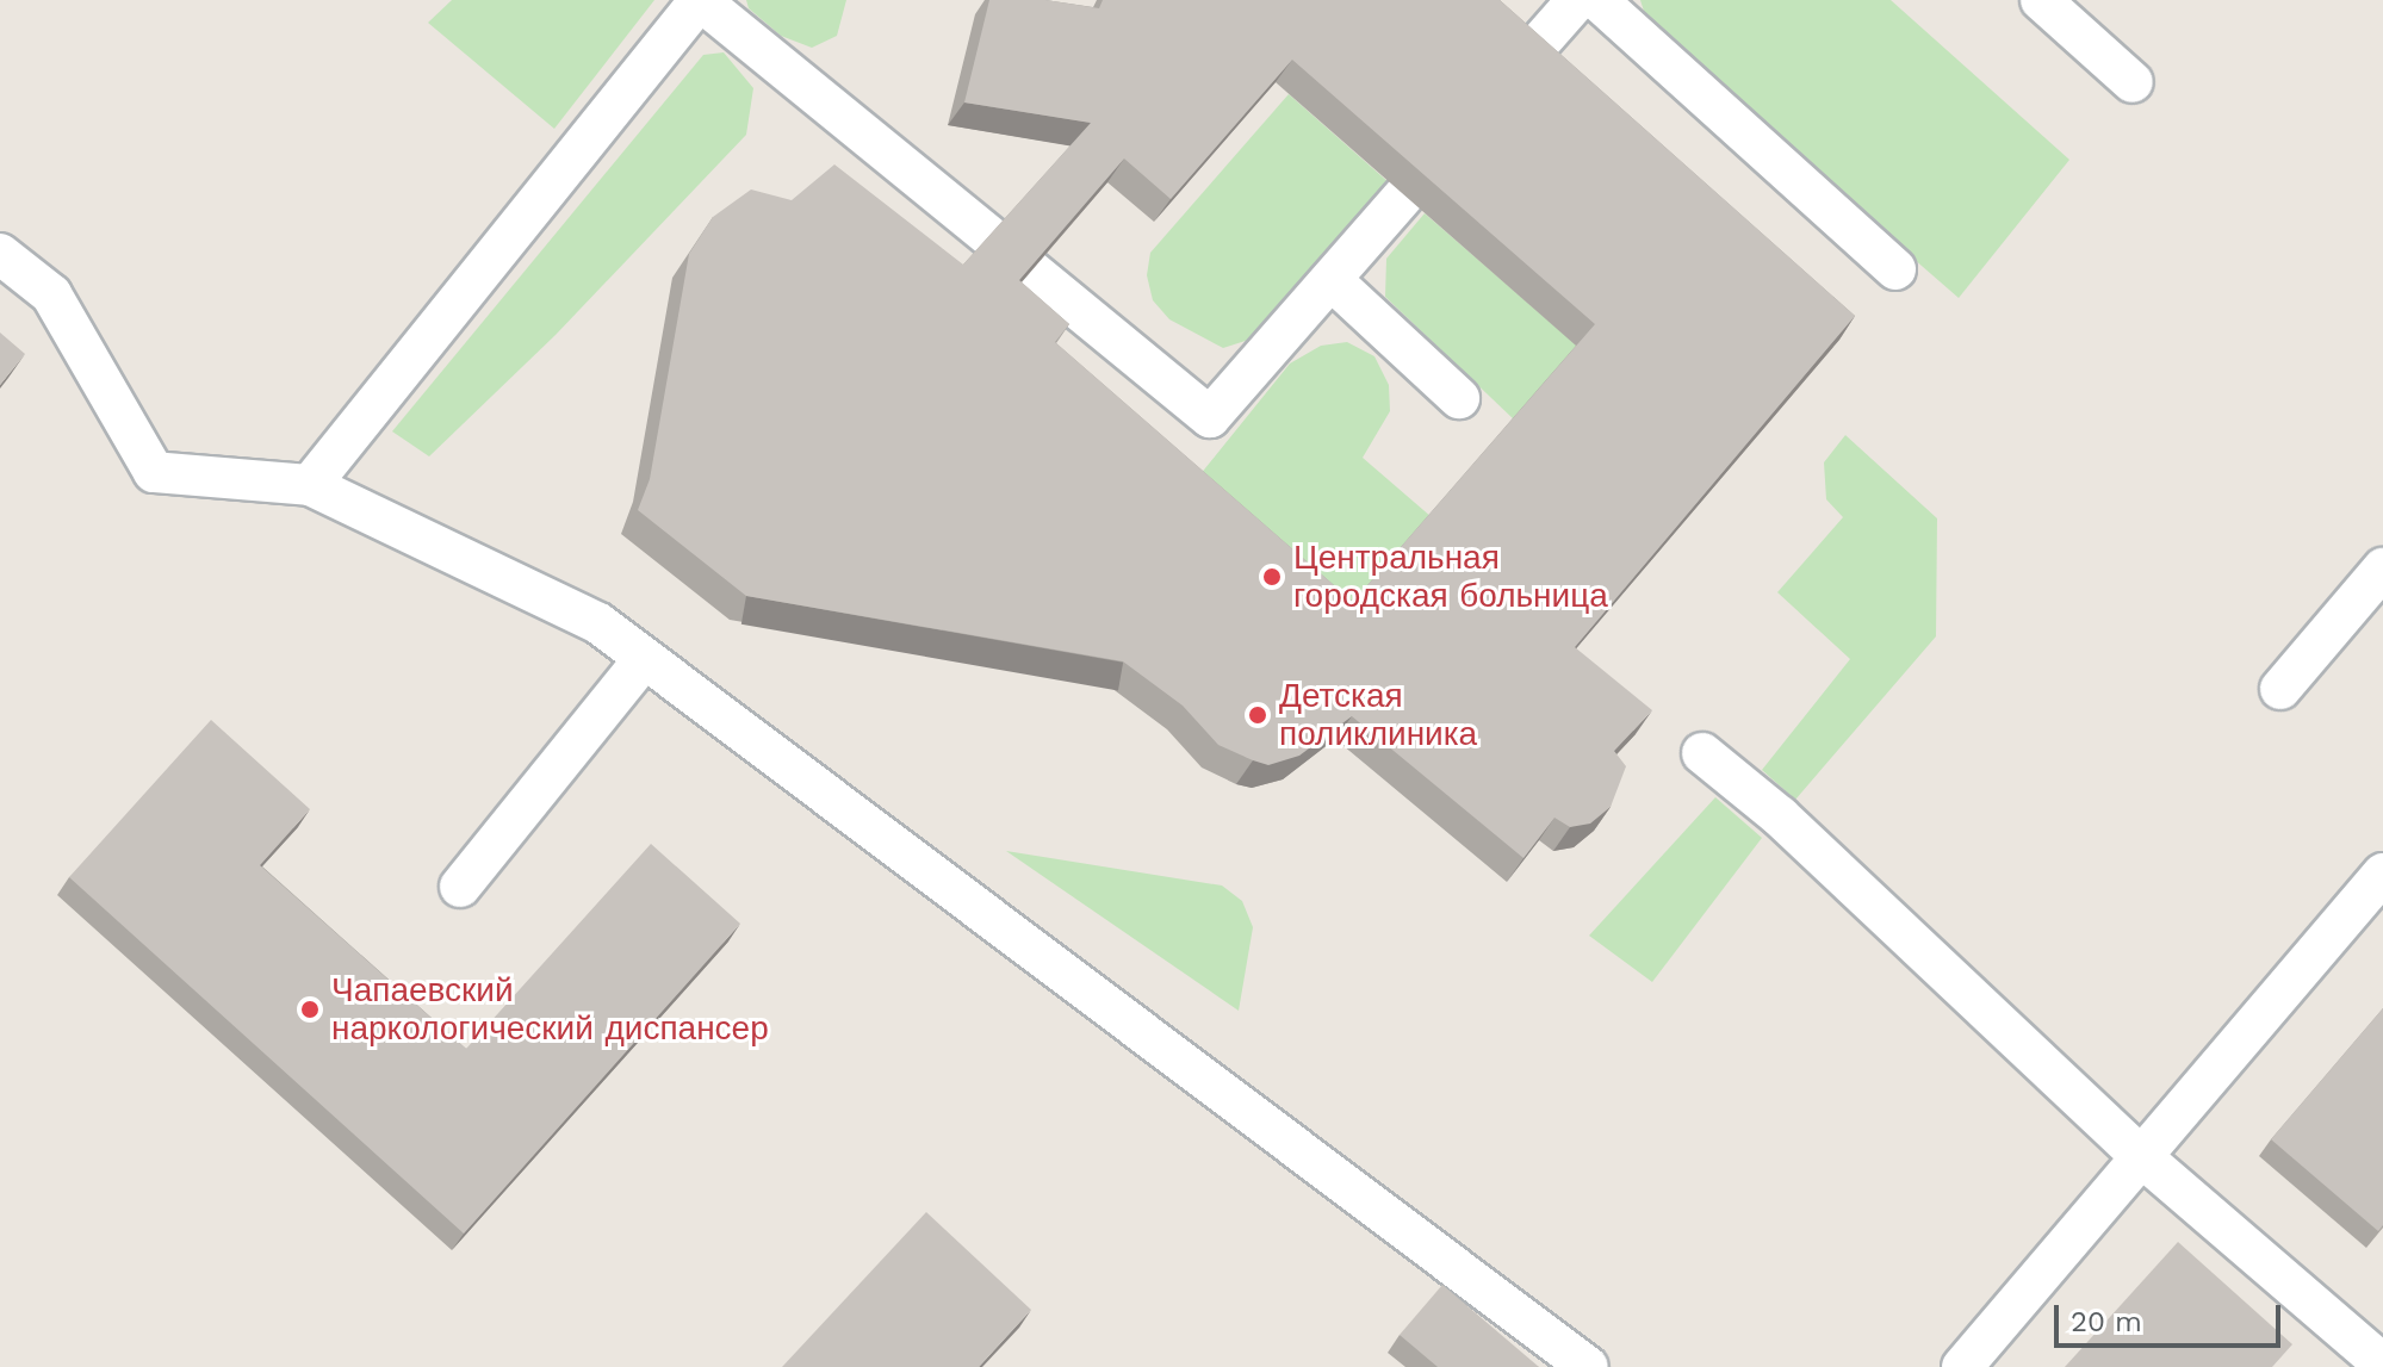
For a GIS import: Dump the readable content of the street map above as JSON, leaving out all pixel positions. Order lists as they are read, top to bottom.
{
  "places": ["Центральная городская больница", "Детская поликлиника", "Чапаевский наркологический диспансер"],
  "scale_bar": "20 m"
}
